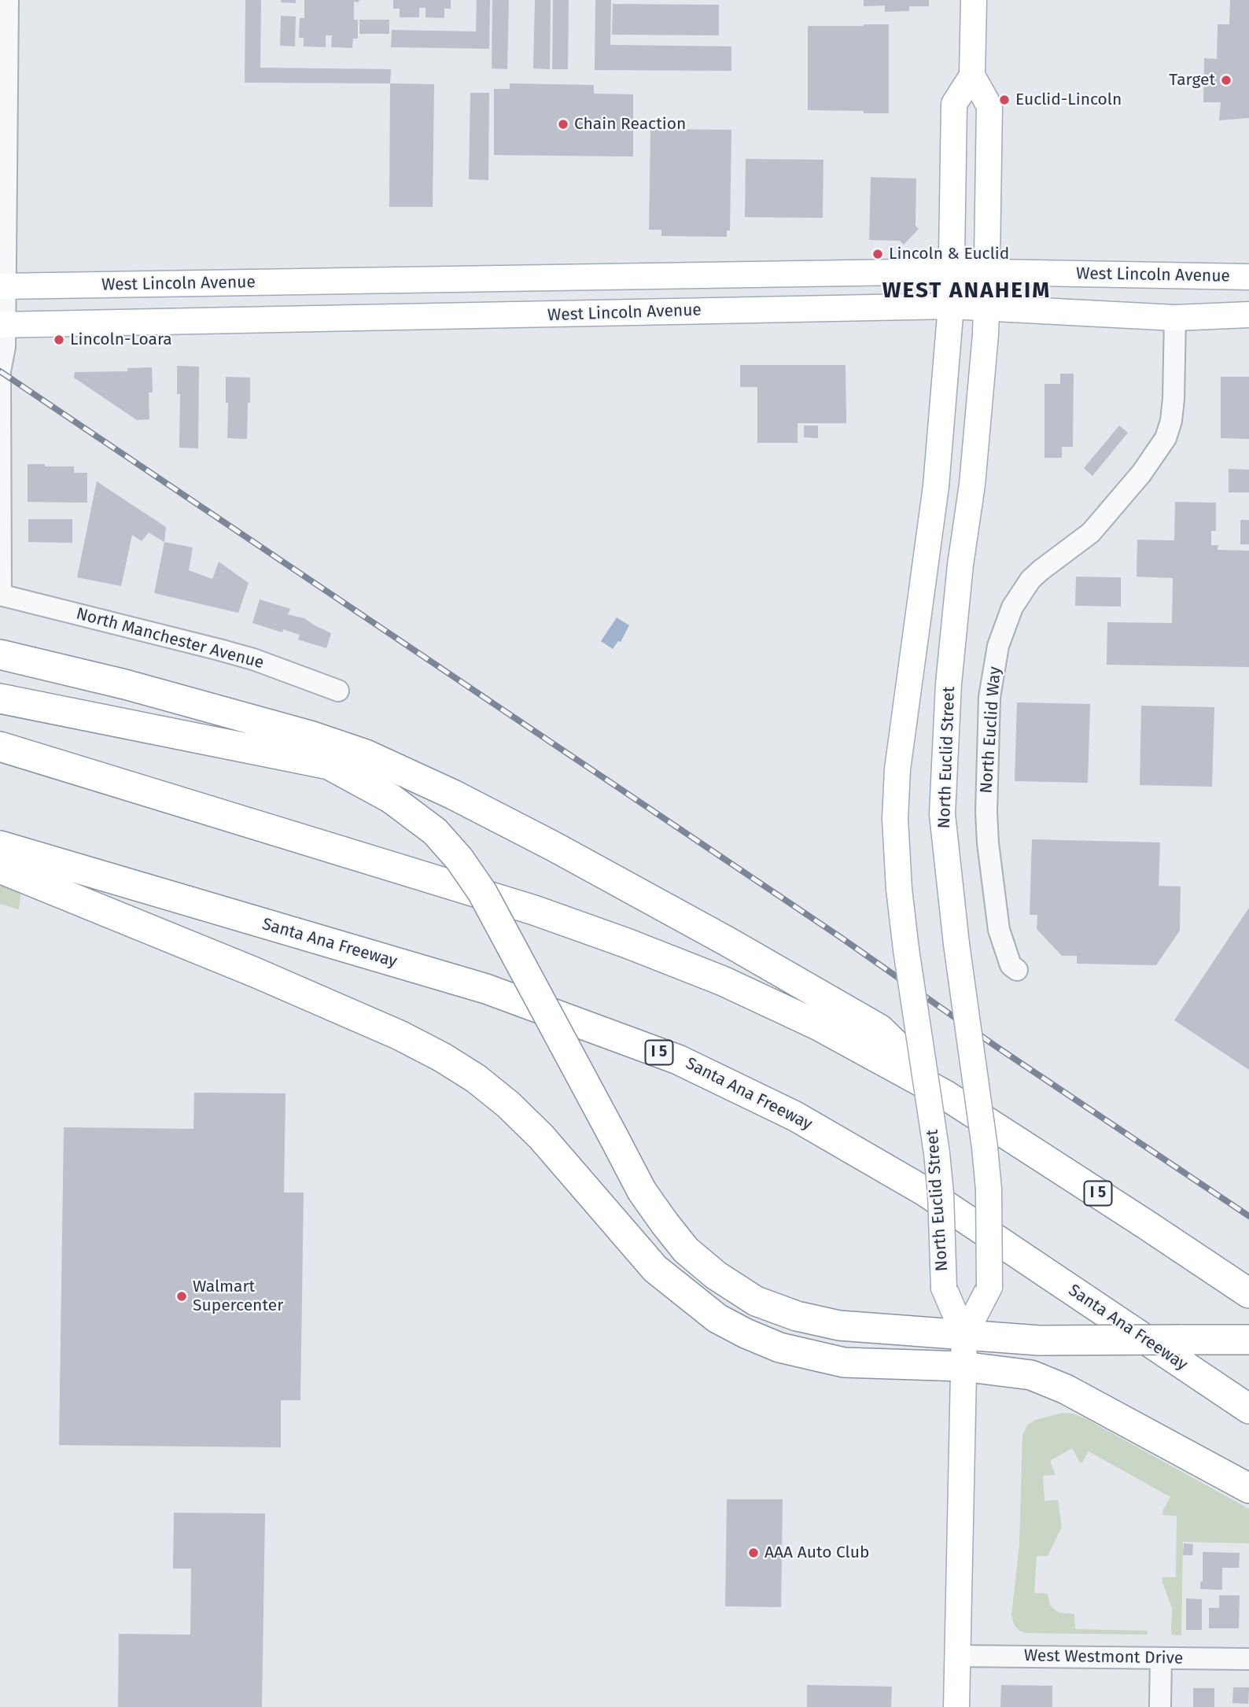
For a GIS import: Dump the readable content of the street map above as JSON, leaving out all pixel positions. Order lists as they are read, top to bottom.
{
  "streets": {
    "highway": ["Santa Ana Freeway", "I 5"],
    "main road": ["West Lincoln Avenue", "North Euclid Street"],
    "street": ["North Manchester Avenue", "North Euclid Way", "West Westmont Drive"]
  },
  "crossings": [
    ["West Lincoln Avenue", "North Euclid Way"],
    ["West Lincoln Avenue", "North Euclid Street"],
    ["North Euclid Street", "West Westmont Drive"]
  ],
  "districts": ["WEST ANAHEIM"],
  "places": [
    "Target",
    "Euclid-Lincoln",
    "Chain Reaction",
    "Lincoln & Euclid",
    "Lincoln-Loara",
    "Walmart Supercenter",
    "AAA Auto Club"
  ]
}
